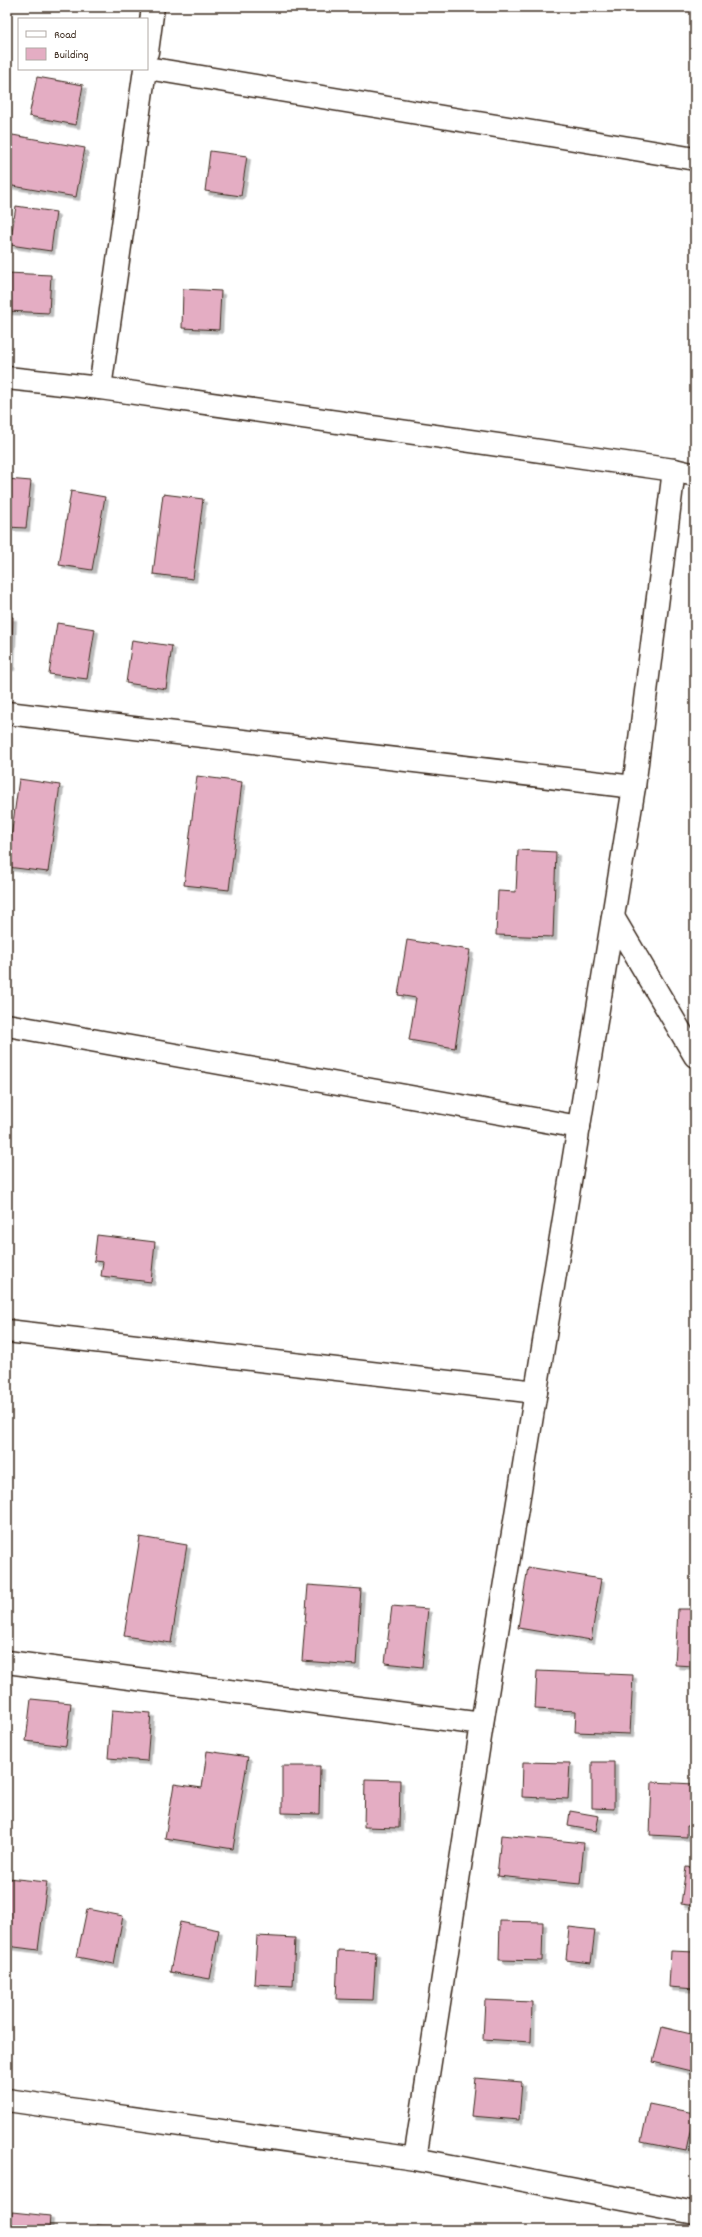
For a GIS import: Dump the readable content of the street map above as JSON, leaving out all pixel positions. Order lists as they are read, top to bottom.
{
  "legend": ["Road", "Building"]
}
